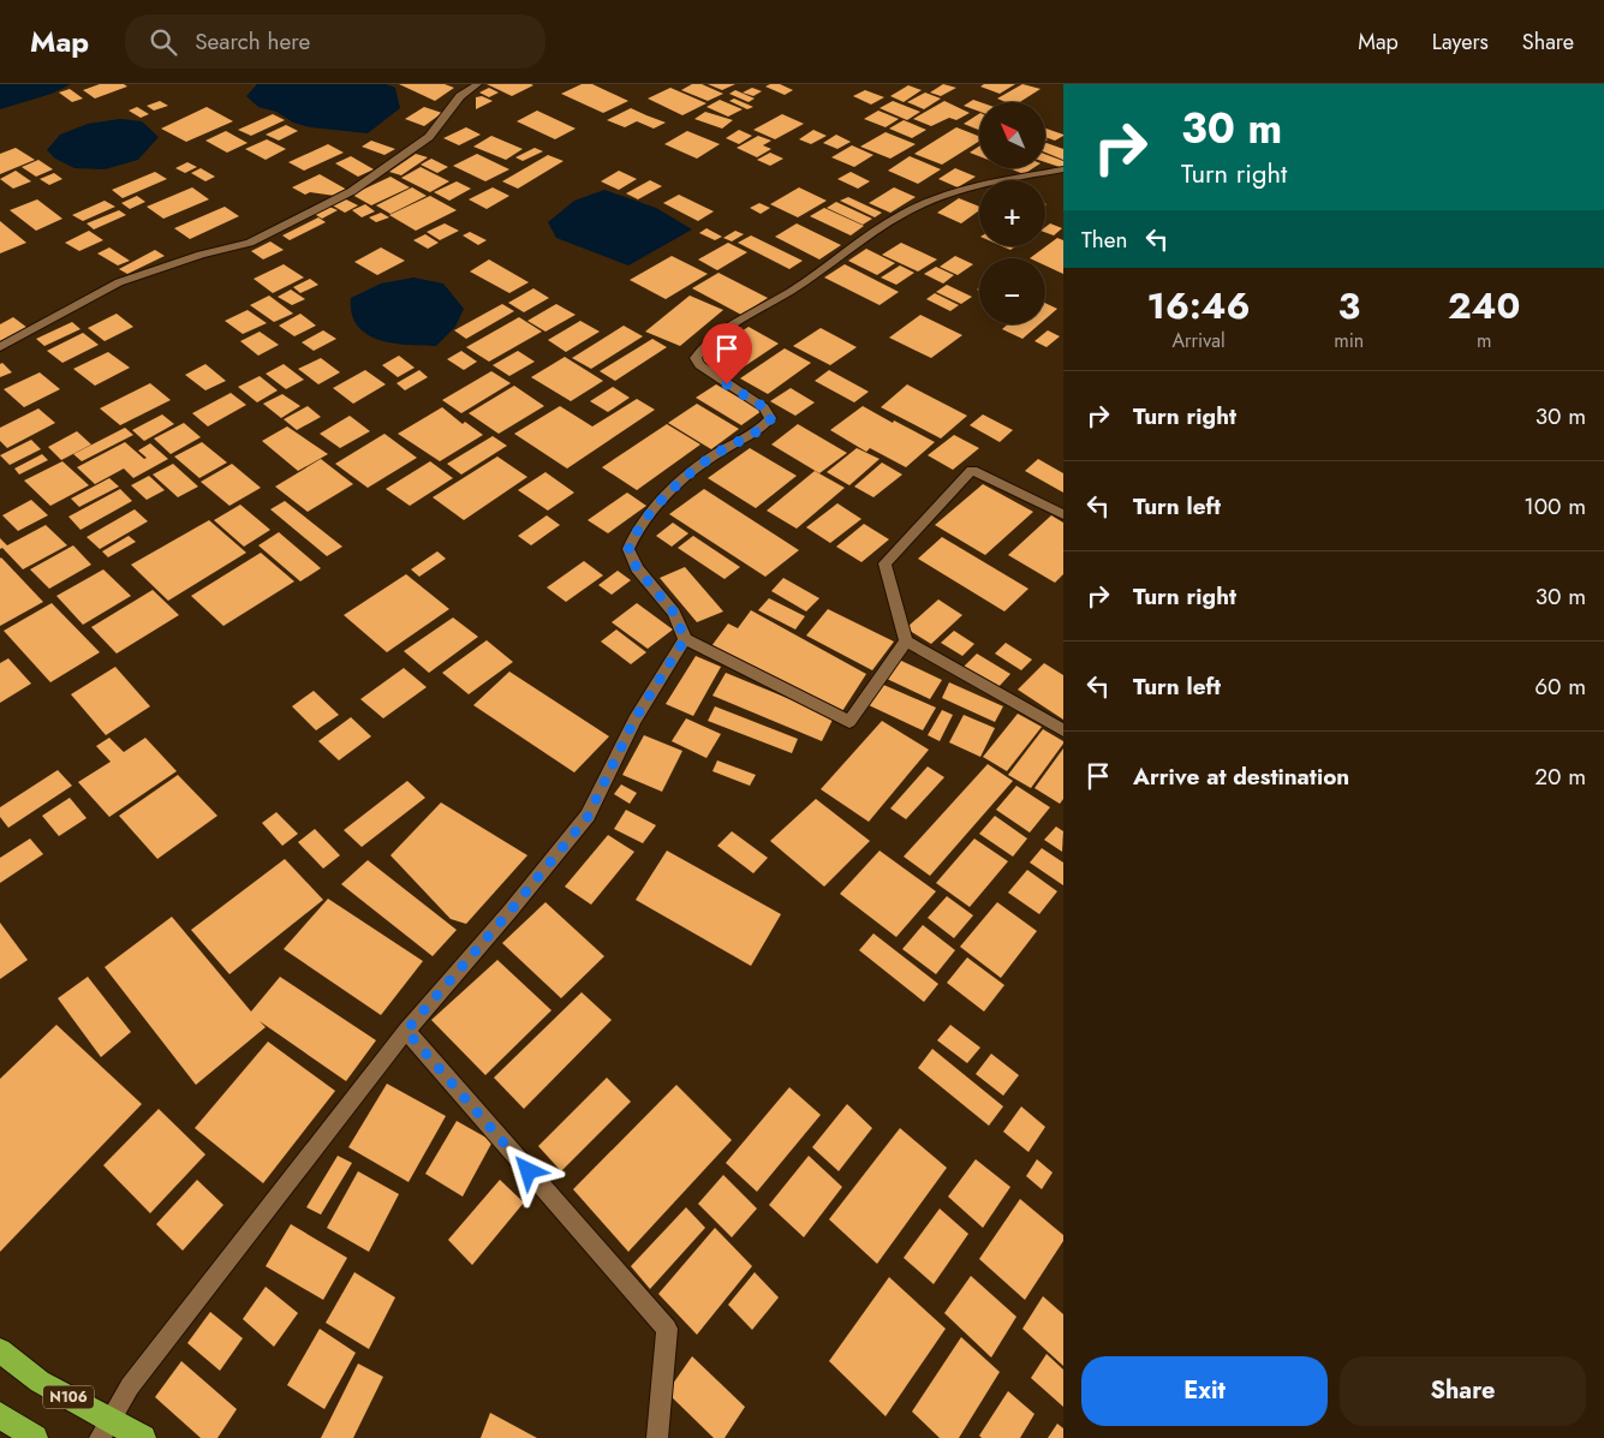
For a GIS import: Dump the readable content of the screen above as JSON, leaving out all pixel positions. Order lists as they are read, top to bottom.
{
  "streets": {
    "highway": ["N106"]
  },
  "north": "top left",
  "page": {
    "header": "Map",
    "search": "Search here",
    "nav": ["Map", "Layers", "Share"],
    "turn": ["30 m", "Turn right"],
    "map_buttons": ["+", "−"],
    "then": "Then",
    "eta": [
      "16:46",
      "Arrival",
      "3",
      "min",
      "240",
      "m"
    ],
    "list": [
      {
        "name": "Turn right",
        "value": "30 m"
      },
      {
        "name": "Turn left",
        "value": "100 m"
      },
      {
        "name": "Turn right",
        "value": "30 m"
      },
      {
        "name": "Turn left",
        "value": "60 m"
      },
      {
        "name": "Arrive at destination",
        "value": "20 m"
      }
    ],
    "buttons": ["Exit", "Share"]
  }
}
